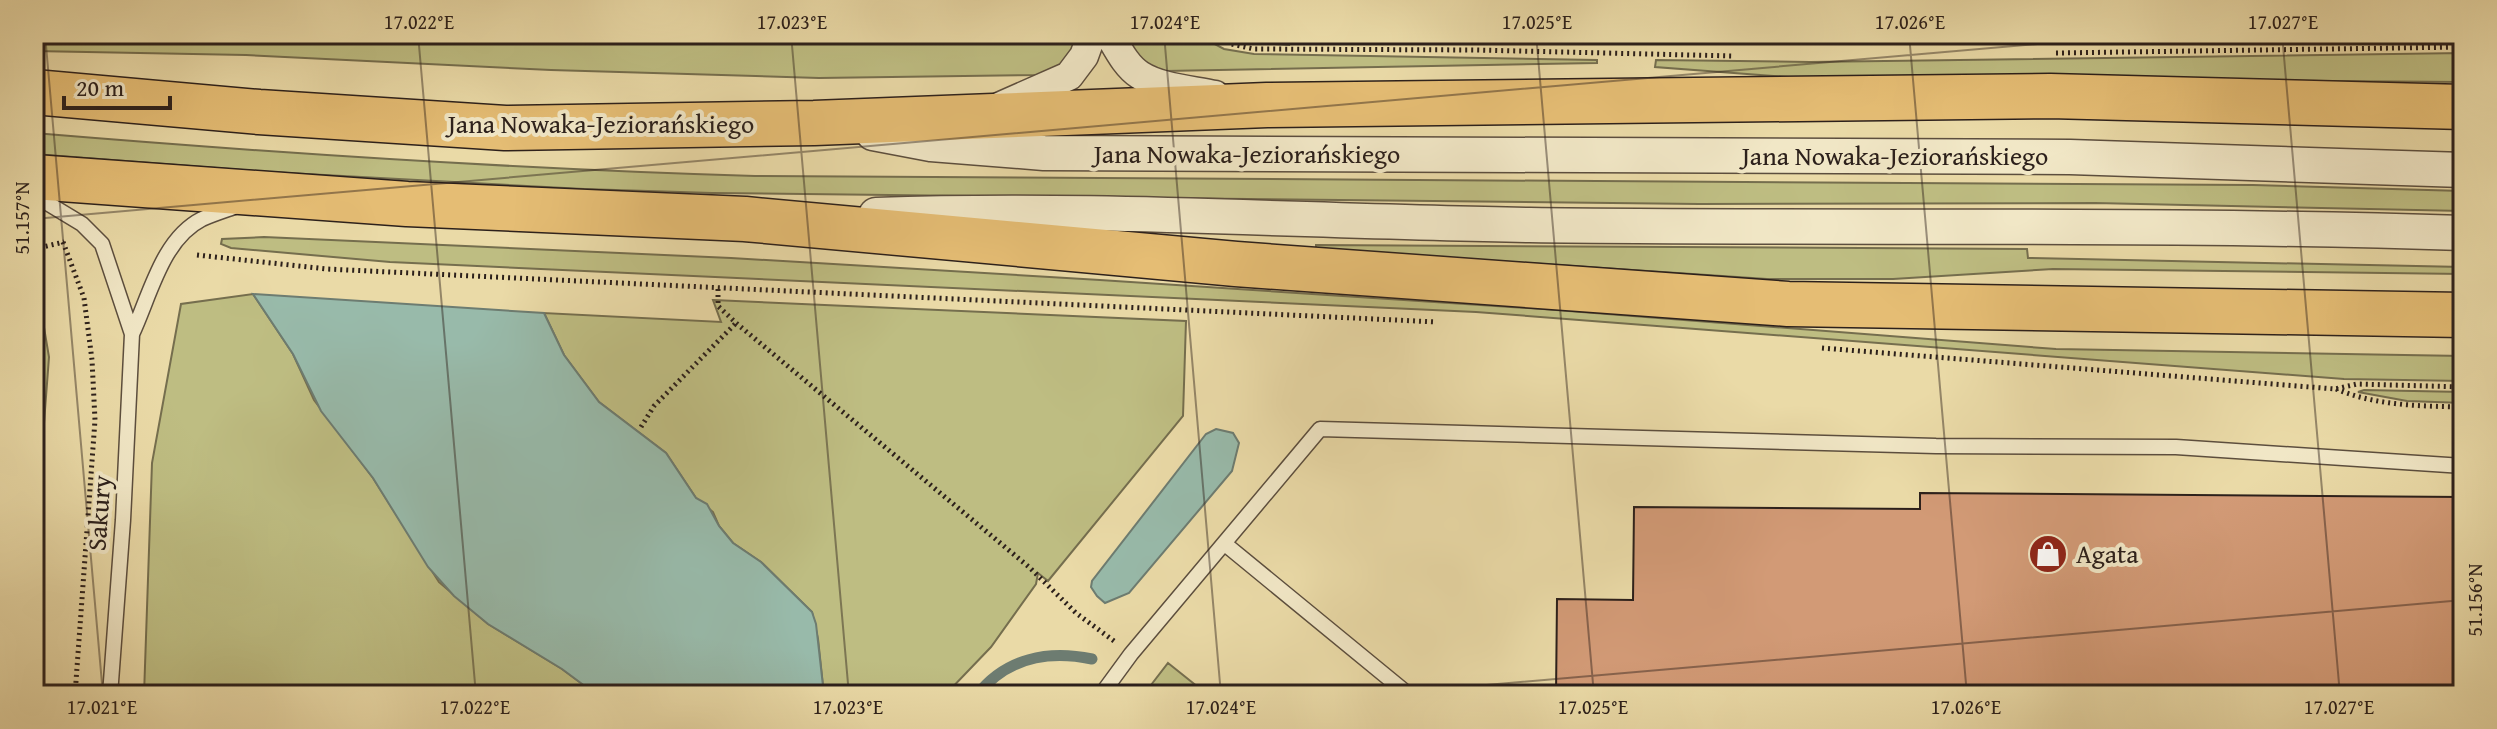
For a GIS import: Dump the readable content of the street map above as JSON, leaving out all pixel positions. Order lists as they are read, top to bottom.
{
  "streets": {
    "main road": ["Jana Nowaka-Jeziorańskiego"],
    "lane": ["Sakury"]
  },
  "places": {
    "shop": ["Agata"]
  },
  "scale_bar": "20 m",
  "coordinates": [
    "17.022°E",
    "17.023°E",
    "17.024°E",
    "17.025°E",
    "17.026°E",
    "17.027°E",
    "51.157°N",
    "51.156°N",
    "17.021°E"
  ]
}
